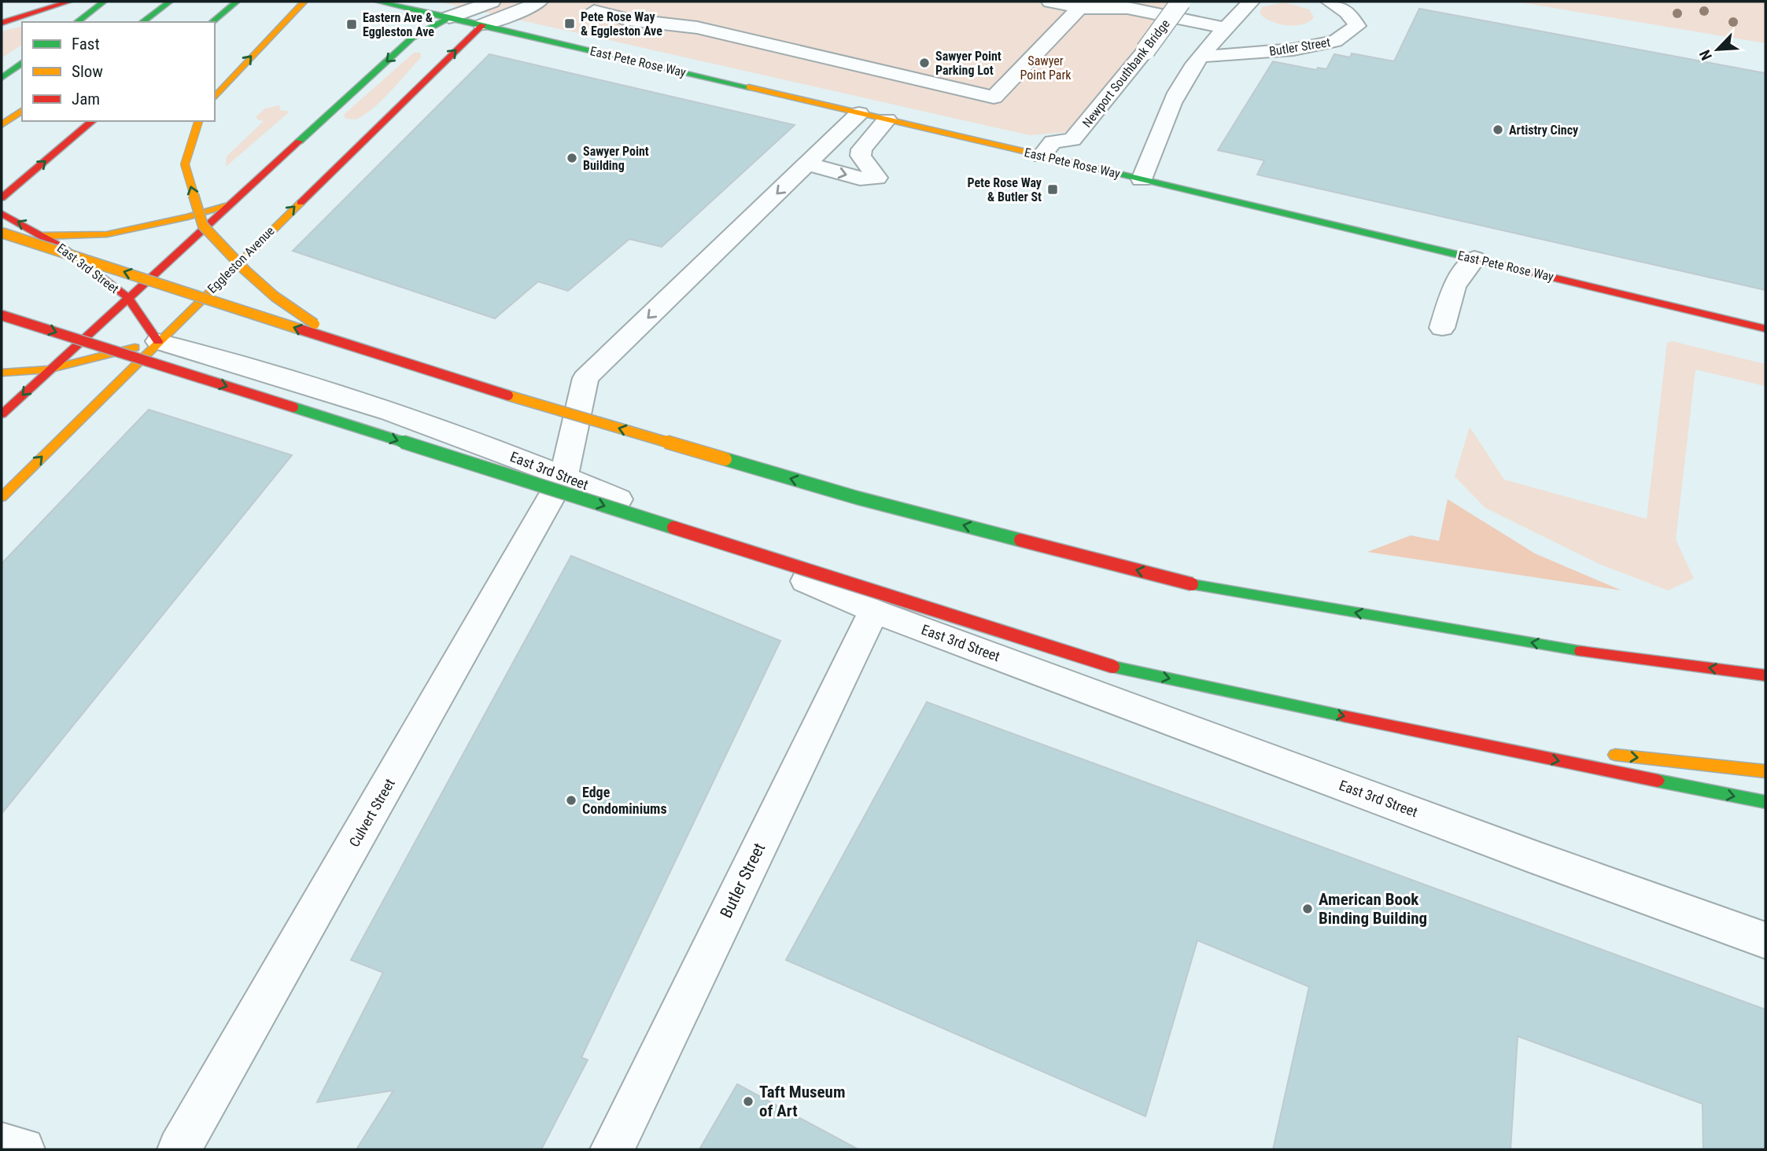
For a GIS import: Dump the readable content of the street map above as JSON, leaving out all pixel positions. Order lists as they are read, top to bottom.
{
  "streets": {
    "main road": ["East Pete Rose Way", "Eggleston Avenue", "East 3rd Street"],
    "street": ["Butler Street", "Newport Southbank Bridge", "Culvert Street"]
  },
  "crossings": [
    ["Butler Street", "East 3rd Street"],
    ["East Pete Rose Way", "Newport Southbank Bridge"],
    ["East Pete Rose Way", "Eggleston Avenue"],
    ["East Pete Rose Way", "Culvert Street"],
    ["Eggleston Avenue", "East 3rd Street"],
    ["East 3rd Street", "Culvert Street"]
  ],
  "parks": ["Sawyer Point Park"],
  "places": {
    "transit": ["Pete Rose Way & Eggleston Ave", "Eastern Ave & Eggleston Ave", "Pete Rose Way & Butler St"],
    "other": [
      "Sawyer Point Parking Lot",
      "Artistry Cincy",
      "Sawyer Point Building",
      "Edge Condominiums",
      "American Book Binding Building",
      "Taft Museum of Art"
    ]
  },
  "legend": ["Fast", "Slow", "Jam"],
  "north": "bottom left"
}
